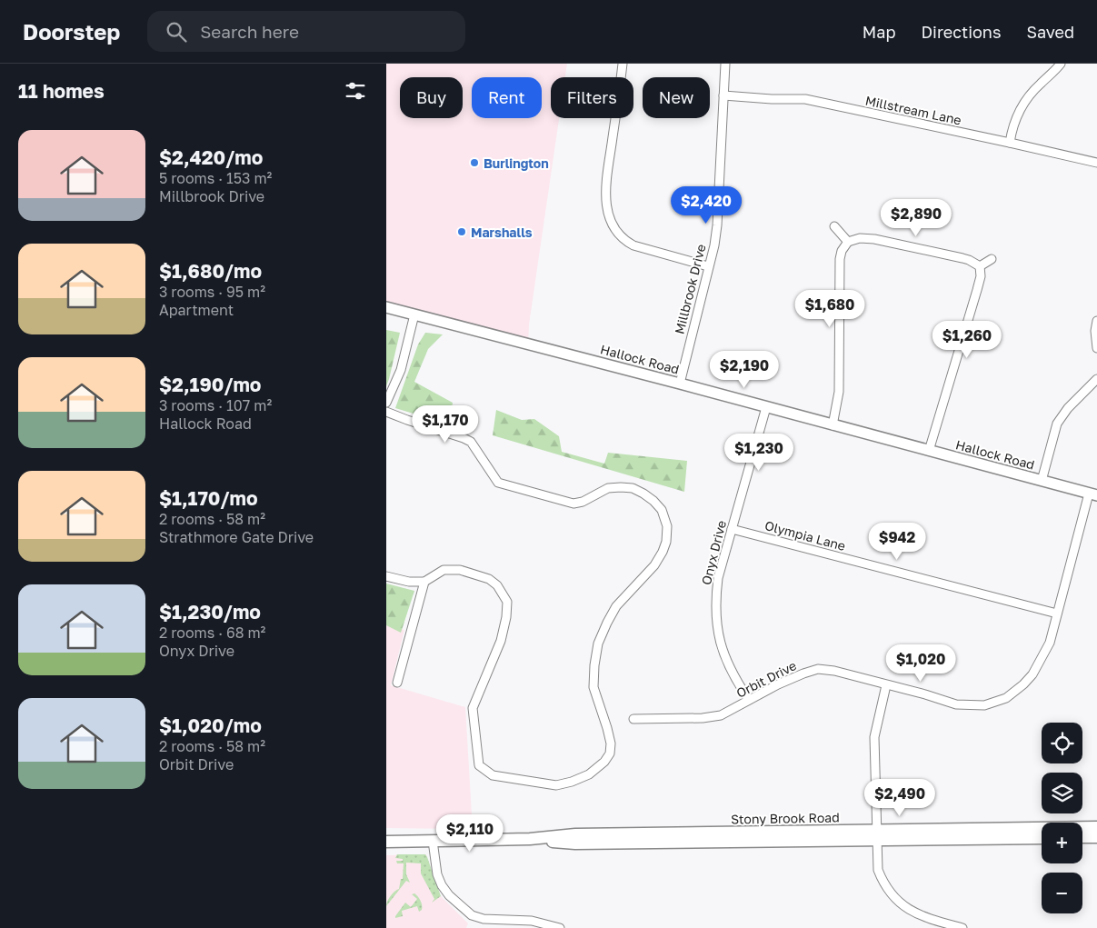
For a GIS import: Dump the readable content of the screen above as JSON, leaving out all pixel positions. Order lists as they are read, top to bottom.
{
  "streets": {
    "main road": ["Stony Brook Road"],
    "street": [
      "Millstream Lane",
      "Millbrook Drive",
      "Hallock Road",
      "Olympia Lane",
      "Onyx Drive",
      "Orbit Drive"
    ]
  },
  "crossings": [
    ["Millstream Lane", "Millbrook Drive"],
    ["Millbrook Drive", "Hallock Road"],
    ["Hallock Road", "Onyx Drive"],
    ["Hallock Road", "Orbit Drive"],
    ["Olympia Lane", "Onyx Drive"],
    ["Olympia Lane", "Orbit Drive"],
    ["Onyx Drive", "Orbit Drive"]
  ],
  "places": ["Burlington", "Marshalls"],
  "page": {
    "header": "Doorstep",
    "search": "Search here",
    "nav": ["Map", "Directions", "Saved"],
    "heading": "11 homes",
    "chip": [
      "Buy",
      "Rent",
      "Filters",
      "New"
    ],
    "list": [
      {
        "name": "$2,420/mo",
        "note": "5 rooms · 153 m² · Millbrook Drive"
      },
      {
        "name": "$1,680/mo",
        "note": "3 rooms · 95 m² · Apartment"
      },
      {
        "name": "$2,190/mo",
        "note": "3 rooms · 107 m² · Hallock Road"
      },
      {
        "name": "$1,170/mo",
        "note": "2 rooms · 58 m² · Strathmore Gate Drive"
      },
      {
        "name": "$1,230/mo",
        "note": "2 rooms · 68 m² · Onyx Drive"
      },
      {
        "name": "$1,020/mo",
        "note": "2 rooms · 58 m² · Orbit Drive"
      }
    ],
    "price": [
      "$2,420",
      "$2,890",
      "$1,680",
      "$1,260",
      "$2,190",
      "$1,170",
      "$1,230",
      "$942",
      "$1,020",
      "$2,490",
      "$2,110"
    ],
    "map_buttons": ["+", "−"]
  }
}
